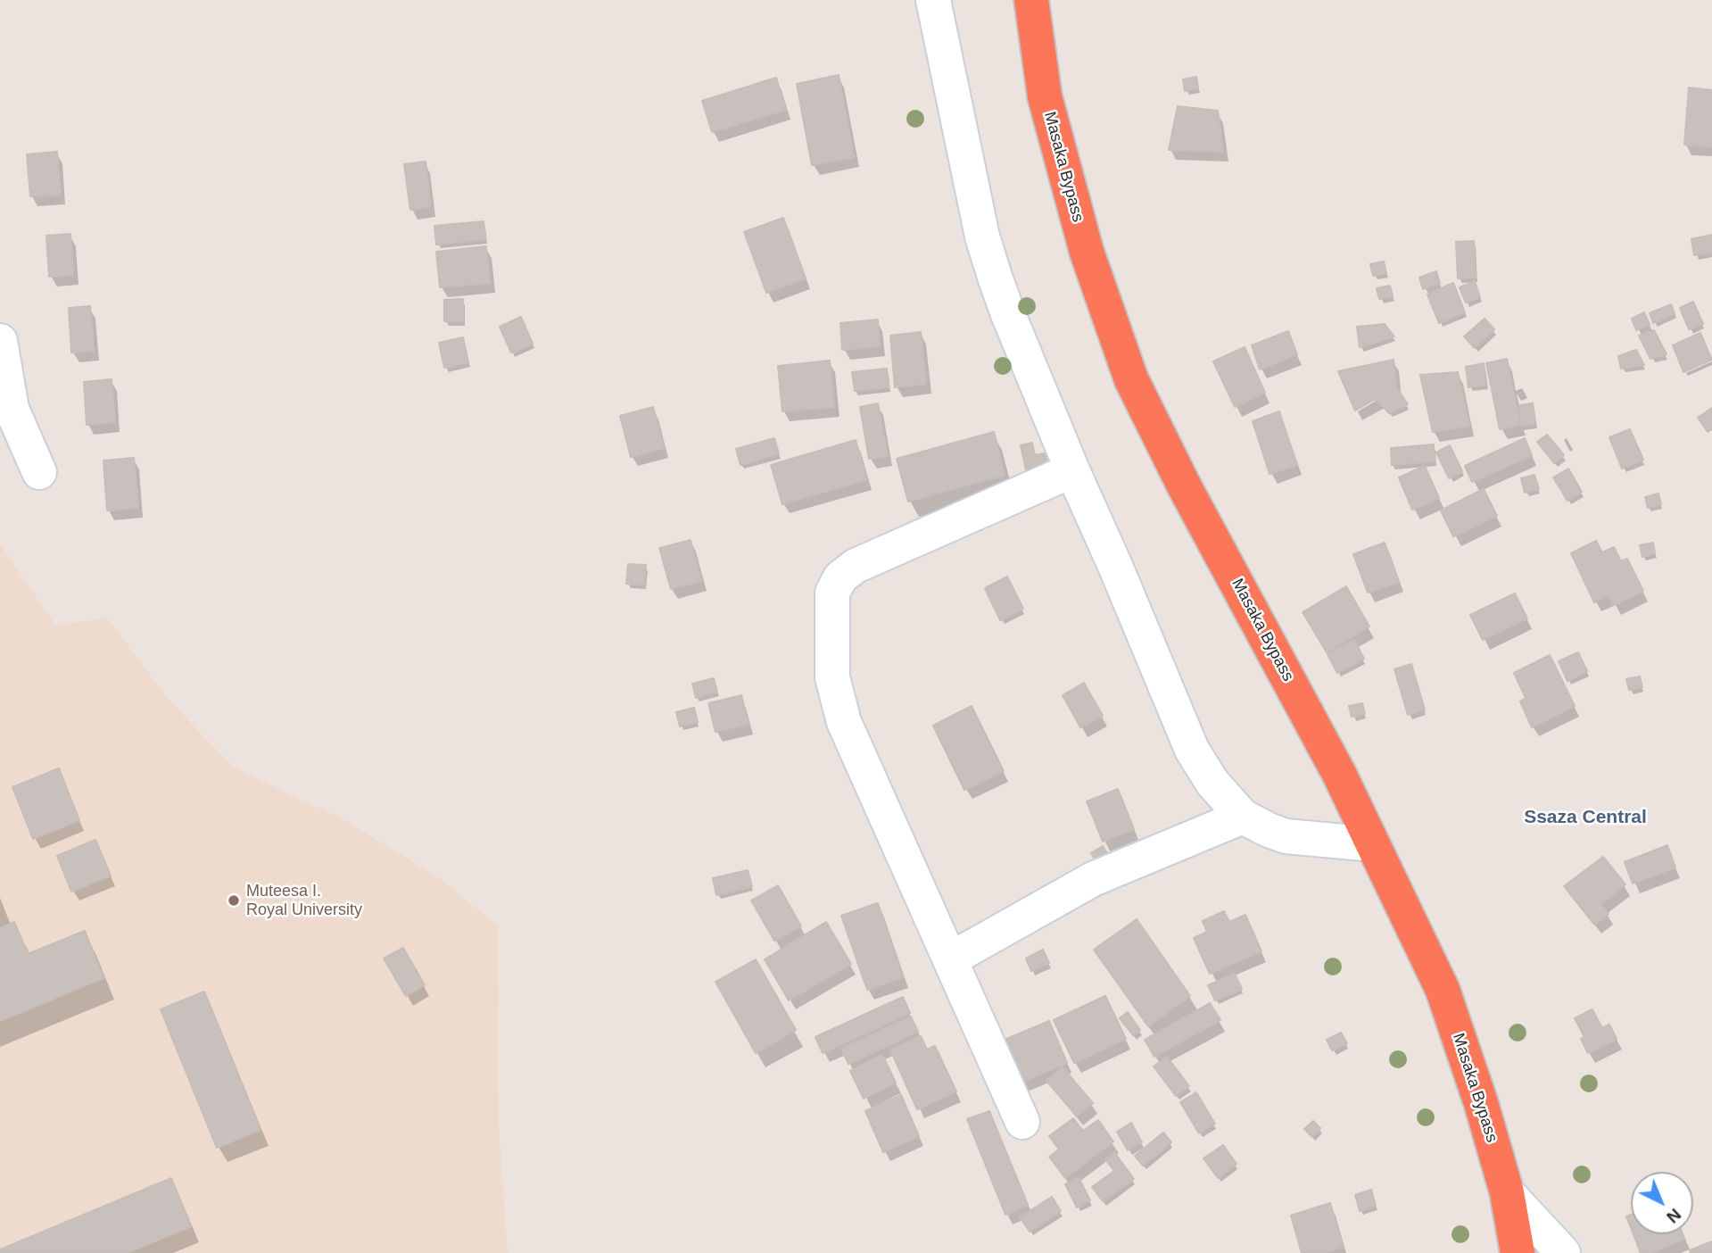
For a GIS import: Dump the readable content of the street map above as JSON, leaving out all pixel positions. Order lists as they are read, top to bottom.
{
  "streets": {
    "highway": ["Masaka Bypass"]
  },
  "districts": ["Ssaza Central"],
  "places": ["Muteesa I. Royal University"],
  "north": "bottom right"
}
